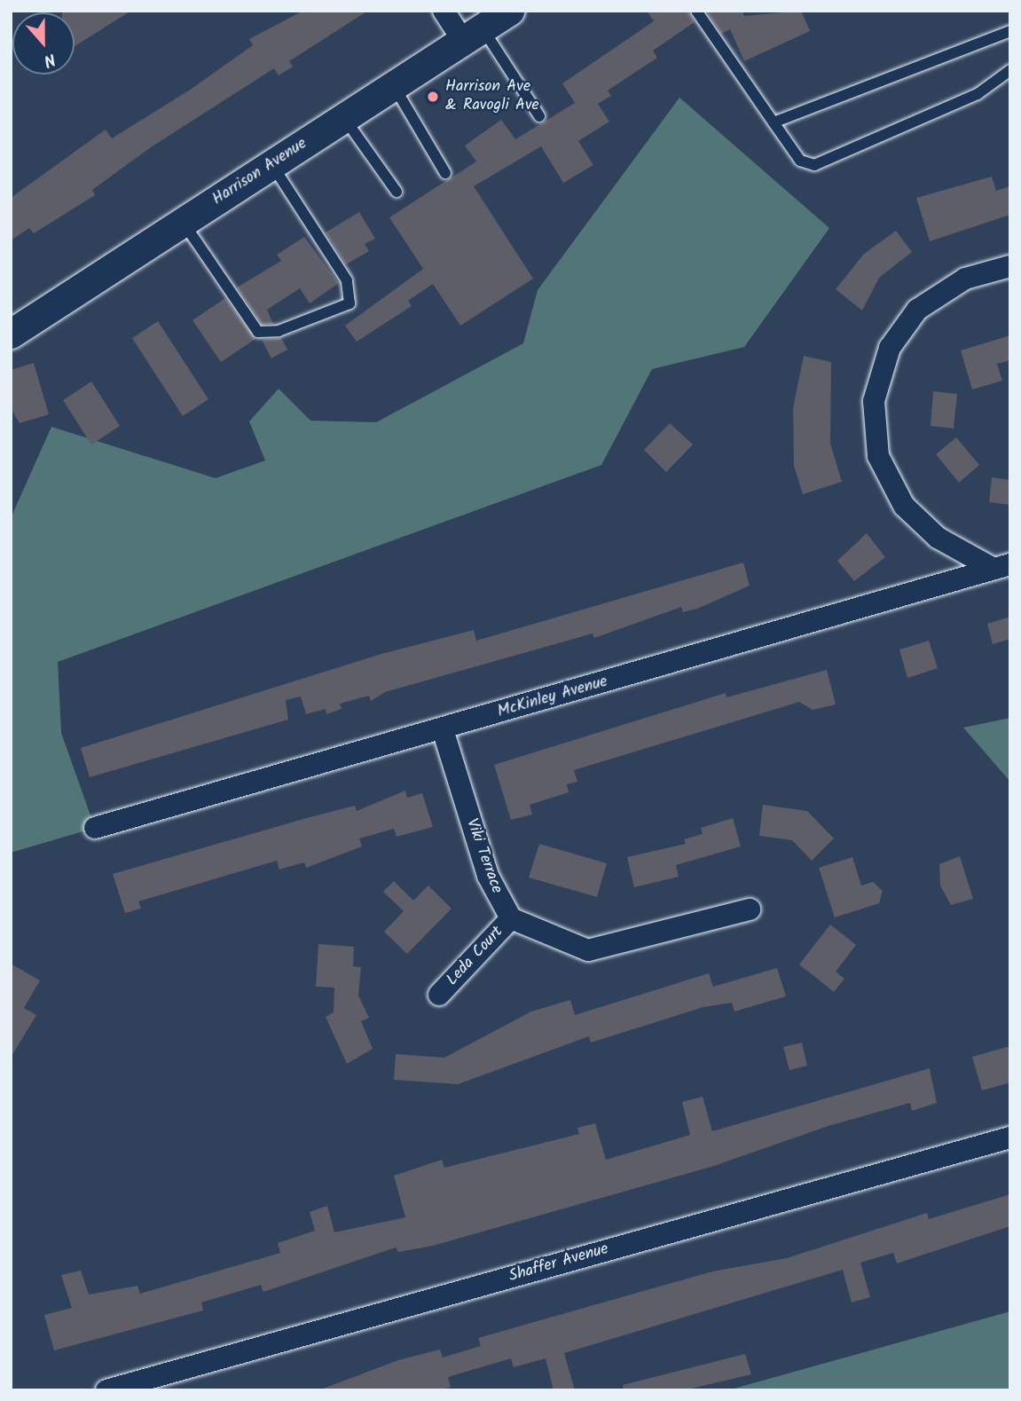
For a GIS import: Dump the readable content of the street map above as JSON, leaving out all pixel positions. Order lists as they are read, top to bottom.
{
  "streets": {
    "main road": ["Harrison Avenue"],
    "street": [
      "McKinley Avenue",
      "Viki Terrace",
      "Leda Court",
      "Shaffer Avenue"
    ]
  },
  "crossings": [
    ["McKinley Avenue", "Viki Terrace"],
    ["Viki Terrace", "Leda Court"]
  ],
  "places": ["Harrison Ave & Ravogli Ave"],
  "north": "bottom"
}
